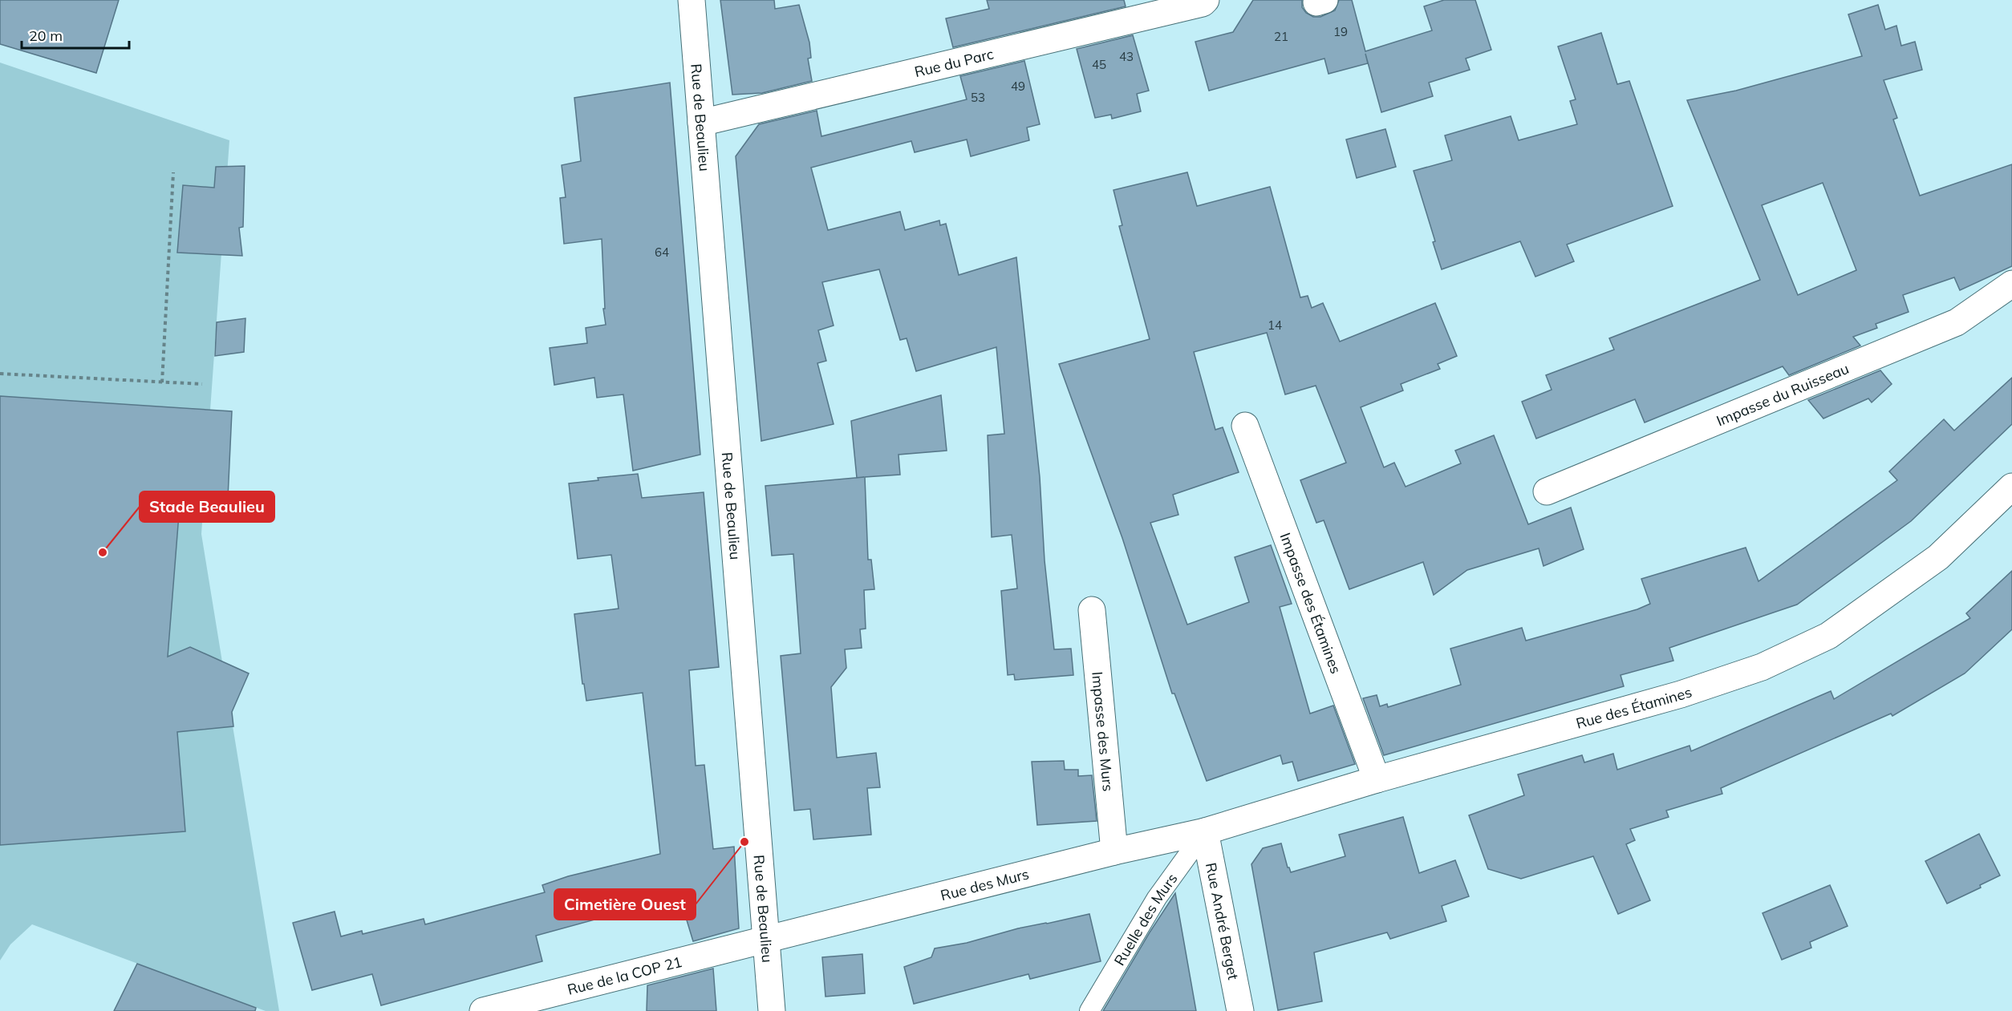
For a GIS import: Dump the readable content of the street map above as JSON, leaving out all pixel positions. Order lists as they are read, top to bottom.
{
  "streets": {
    "street": [
      "Rue du Parc",
      "Rue de Beaulieu",
      "Impasse du Ruisseau",
      "Impasse des Étamines",
      "Rue des Étamines",
      "Impasse des Murs",
      "Rue des Murs",
      "Rue André Berget",
      "Rue de la COP 21"
    ],
    "lane": ["Ruelle des Murs"]
  },
  "crossings": [
    ["Rue du Parc", "Rue de Beaulieu"],
    ["Rue de Beaulieu", "Rue des Murs"],
    ["Rue de Beaulieu", "Rue de la COP 21"],
    ["Impasse des Étamines", "Rue des Étamines"],
    ["Rue des Étamines", "Rue des Murs"],
    ["Rue des Étamines", "Ruelle des Murs"],
    ["Rue des Étamines", "Rue André Berget"],
    ["Impasse des Murs", "Rue des Murs"],
    ["Rue des Murs", "Ruelle des Murs"],
    ["Rue des Murs", "Rue André Berget"],
    ["Rue des Murs", "Rue de la COP 21"],
    ["Ruelle des Murs", "Rue André Berget"]
  ],
  "places": ["Stade Beaulieu", "Cimetière Ouest"],
  "house_numbers": [
    "19",
    "21",
    "43",
    "45",
    "49",
    "53",
    "64",
    "14"
  ],
  "scale_bar": "20 m"
}
